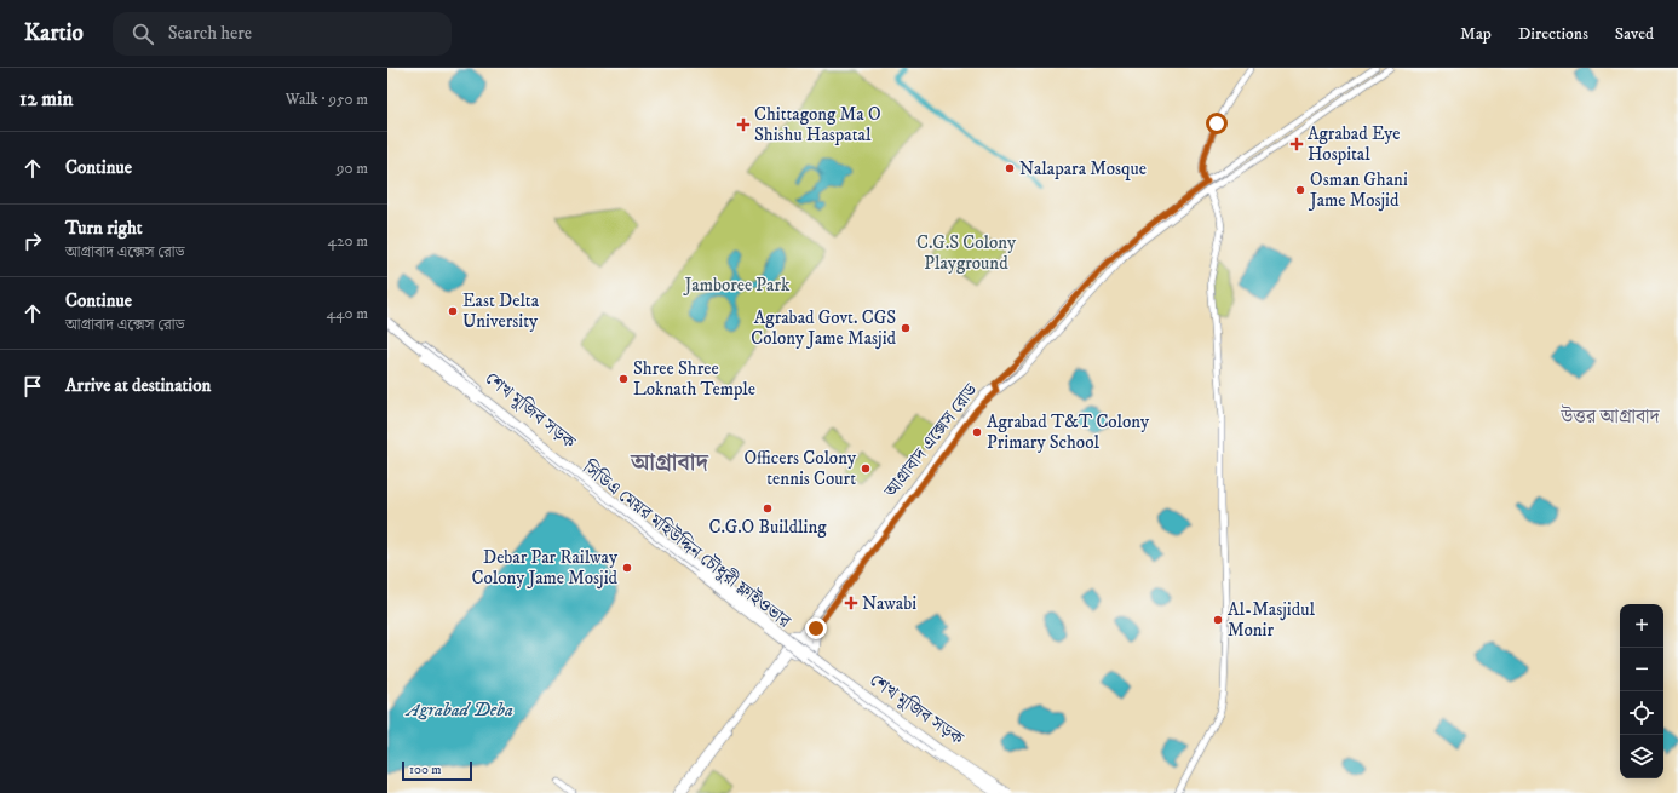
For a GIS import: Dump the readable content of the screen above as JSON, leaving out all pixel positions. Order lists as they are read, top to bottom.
{
  "streets": {
    "highway": ["শেখ মুজিব সড়ক", "সিডিএ মেয়র মহিউদ্দিন চৌধুরী ফ্লাইওভার"],
    "main road": ["আগ্রাবাদ এক্সেস রোড"]
  },
  "crossings": [
    ["শেখ মুজিব সড়ক", "আগ্রাবাদ এক্সেস রোড"],
    ["শেখ মুজিব সড়ক", "সিডিএ মেয়র মহিউদ্দিন চৌধুরী ফ্লাইওভার"]
  ],
  "districts": ["উত্তর আগ্রাবাদ", "আগ্রাবাদ"],
  "water": ["Agrabad Deba"],
  "parks": ["C.G.S Colony Playground", "Jamboree Park"],
  "places": {
    "health": ["Chittagong Ma O Shishu Haspatal", "Agrabad Eye Hospital", "Nawabi"],
    "other": [
      "Nalapara Mosque",
      "Osman Ghani Jame Mosjid",
      "East Delta University",
      "Agrabad Govt. CGS Colony Jame Masjid",
      "Shree Shree Loknath Temple",
      "Agrabad T&T Colony Primary School",
      "Officers Colony tennis Court",
      "C.G.O Buildling",
      "Debar Par Railway Colony Jame Mosjid",
      "Al-Masjidul Monir"
    ]
  },
  "scale_bar": "100 m",
  "page": {
    "header": "Kartio",
    "search": "Search here",
    "nav": ["Map", "Directions", "Saved"],
    "heading": ["12 min", "Walk · 950 m"],
    "list": [
      ["Continue", "90 m"],
      ["Turn right", "আগ্রাবাদ এক্সেস রোড", "420 m"],
      ["Continue", "আগ্রাবাদ এক্সেস রোড", "440 m"],
      "Arrive at destination"
    ],
    "map_buttons": ["+", "−"],
    "scale": "100 m"
  }
}
